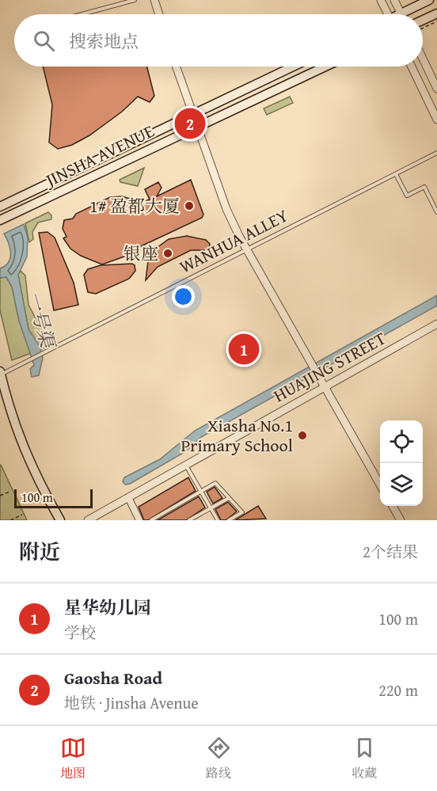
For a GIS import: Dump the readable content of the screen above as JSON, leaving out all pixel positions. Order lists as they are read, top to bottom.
{
  "streets": {
    "main road": ["JINSHA AVENUE"],
    "street": ["HUAJING STREET"],
    "lane": ["WANHUA ALLEY"]
  },
  "water": ["一号渠"],
  "places": ["1# 盈都大厦", "银座", "Xiasha No.1 Primary School"],
  "scale_bar": "100 m",
  "page": {
    "search": "搜索地点",
    "pins": ["2", "1"],
    "scale": "100 m",
    "heading": ["附近", "2个结果"],
    "list": [
      {
        "mark": "1",
        "name": "星华幼儿园",
        "note": "学校",
        "value": "100 m"
      },
      {
        "mark": "2",
        "name": "Gaosha Road",
        "note": "地铁 · Jinsha Avenue",
        "value": "220 m"
      }
    ],
    "nav": ["地图", "路线", "收藏"]
  }
}
